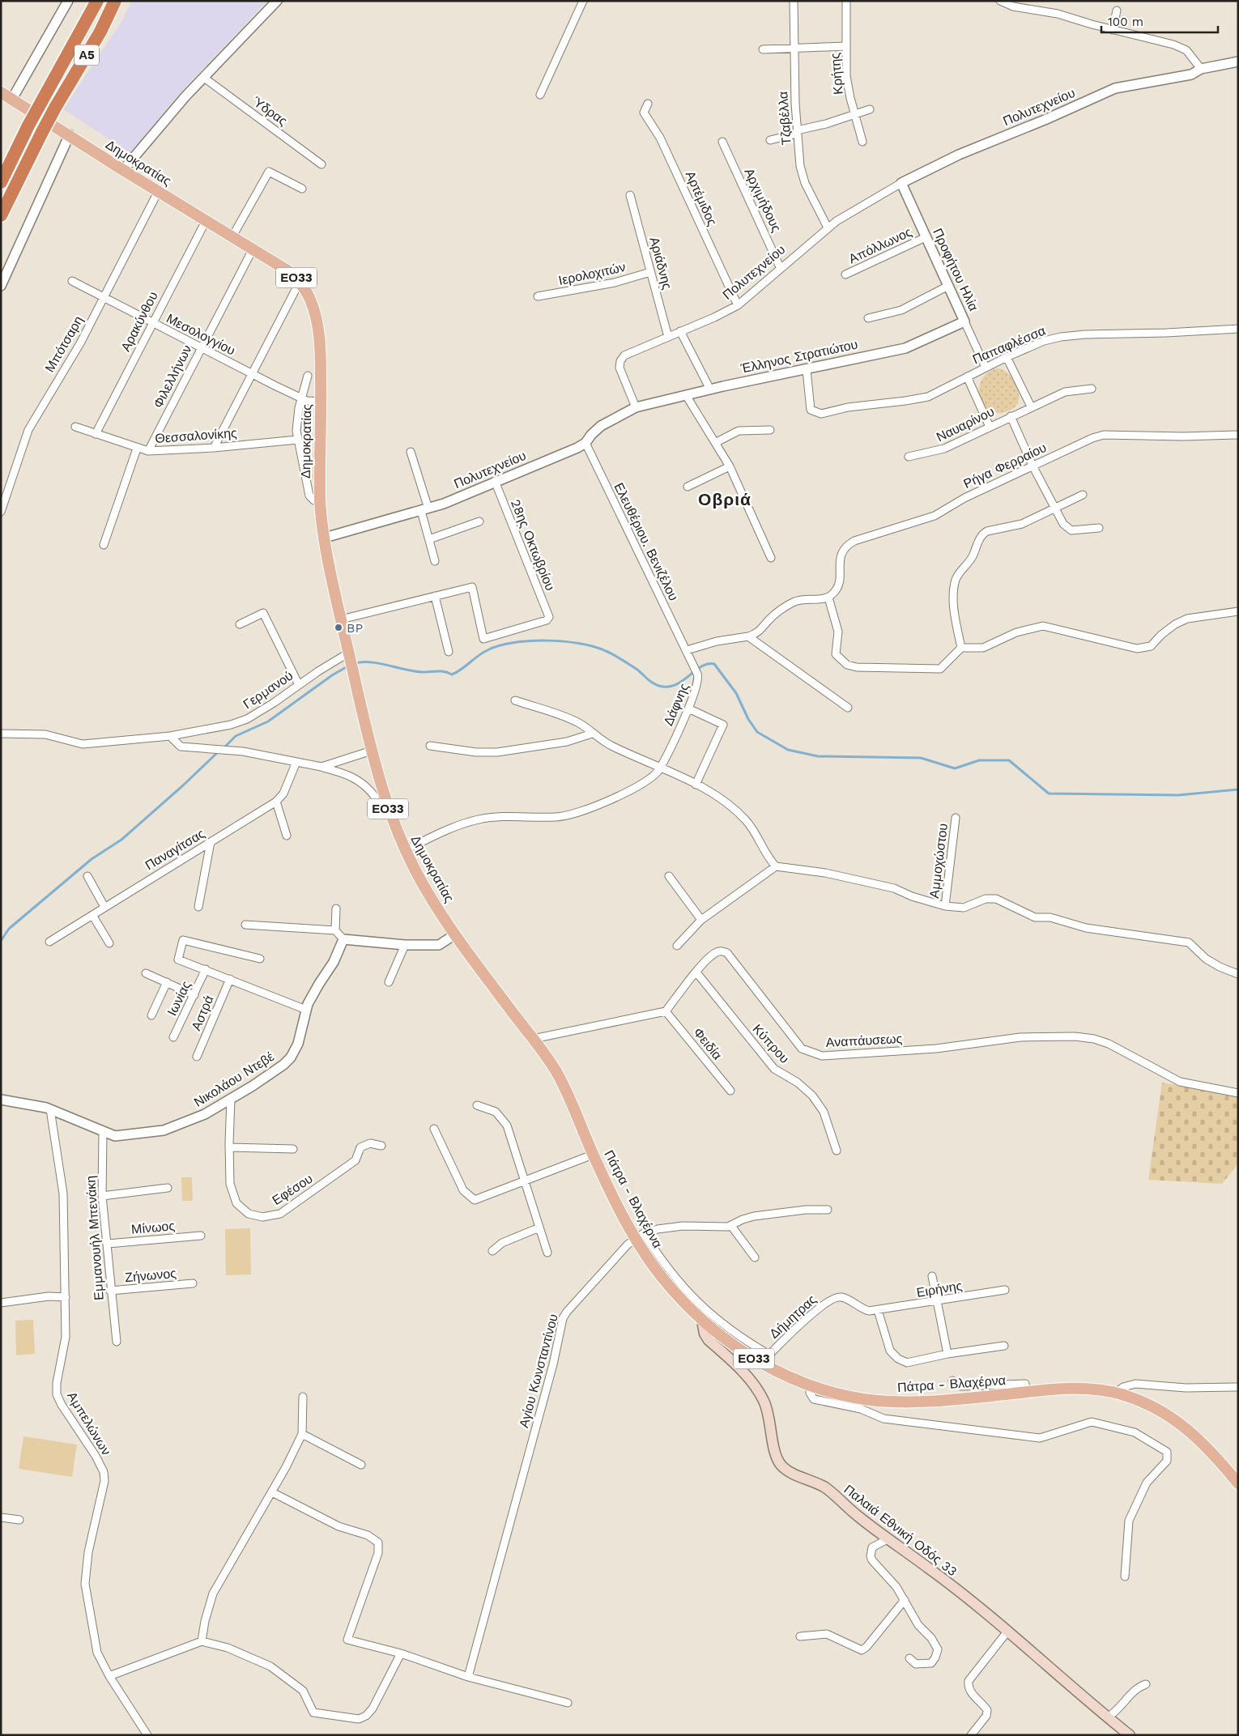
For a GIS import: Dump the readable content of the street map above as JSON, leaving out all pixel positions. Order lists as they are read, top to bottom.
{
  "streets": {
    "highway": ["Α5"],
    "main road": [
      "Δημοκρατίας",
      "ΕΟ33",
      "Πάτρα - Βλαχέρνα",
      "Παλαιά Εθνική Οδός 33"
    ],
    "street": [
      "Κρήτης",
      "Πολυτεχνείου",
      "Ύδρας",
      "Τζαβέλλα",
      "Αρτέμιδος",
      "Αρχιμήδους",
      "Απόλλωνος",
      "Αριάδνης",
      "Προφήτου Ηλία",
      "Ιερολοχιτών",
      "Αρακύνθου",
      "Μεσολογγίου",
      "Μπότσαρη",
      "Παπαφλέσσα",
      "Έλληνος Στρατιώτου",
      "Φιλελλήνων",
      "Ναυαρίνου",
      "Θεσσαλονίκης",
      "Ρήγα Φερραίου",
      "Ελευθέριου. Βενιζέλου",
      "28ης Οκτωβρίου",
      "Γερμανού",
      "Δάφνης",
      "Παναγίτσας",
      "Αμμοχώστου",
      "Ιωνίας",
      "Αστρά",
      "Αναπάυσεως",
      "Φειδία",
      "Κύπρου",
      "Νικολάου Ντεβέ",
      "Εφέσου",
      "Μίνωος",
      "Εμμανουήλ Μπενάκη",
      "Ζήνωνος",
      "Ειρήνης",
      "Δήμητρας",
      "Αγίου Κωνσταντίνου",
      "Αμπελώνων"
    ]
  },
  "crossings": [
    ["Πολυτεχνείου", "Τζαβέλλα"],
    ["Πολυτεχνείου", "Δημοκρατίας"],
    ["Πολυτεχνείου", "Αρτέμιδος"],
    ["Πολυτεχνείου", "Αρχιμήδους"],
    ["Πολυτεχνείου", "Αριάδνης"],
    ["Πολυτεχνείου", "Προφήτου Ηλία"],
    ["Πολυτεχνείου", "Έλληνος Στρατιώτου"],
    ["Πολυτεχνείου", "Ελευθέριου. Βενιζέλου"],
    ["Πολυτεχνείου", "28ης Οκτωβρίου"],
    ["Δημοκρατίας", "Αρακύνθου"],
    ["Δημοκρατίας", "Μεσολογγίου"],
    ["Δημοκρατίας", "Μπότσαρη"],
    ["Δημοκρατίας", "Φιλελλήνων"],
    ["Δημοκρατίας", "Γερμανού"],
    ["Δημοκρατίας", "Πάτρα - Βλαχέρνα"],
    ["Απόλλωνος", "Προφήτου Ηλία"],
    ["Αριάδνης", "Ιερολοχιτών"],
    ["Προφήτου Ηλία", "Παπαφλέσσα"],
    ["Προφήτου Ηλία", "Έλληνος Στρατιώτου"],
    ["Αρακύνθου", "Μεσολογγίου"],
    ["Αρακύνθου", "Θεσσαλονίκης"],
    ["Μεσολογγίου", "Μπότσαρη"],
    ["Μεσολογγίου", "Φιλελλήνων"],
    ["Παπαφλέσσα", "Έλληνος Στρατιώτου"],
    ["Φιλελλήνων", "Θεσσαλονίκης"],
    ["Ελευθέριου. Βενιζέλου", "Δάφνης"],
    ["Αναπάυσεως", "Φειδία"],
    ["Αναπάυσεως", "Κύπρου"],
    ["Νικολάου Ντεβέ", "Εφέσου"],
    ["Νικολάου Ντεβέ", "Εμμανουήλ Μπενάκη"],
    ["Νικολάου Ντεβέ", "Αμπελώνων"],
    ["Πάτρα - Βλαχέρνα", "Δήμητρας"],
    ["Πάτρα - Βλαχέρνα", "Αγίου Κωνσταντίνου"],
    ["Πάτρα - Βλαχέρνα", "Παλαιά Εθνική Οδός 33"],
    ["Μίνωος", "Εμμανουήλ Μπενάκη"],
    ["Εμμανουήλ Μπενάκη", "Ζήνωνος"],
    ["Ειρήνης", "Δήμητρας"],
    ["Δήμητρας", "Αγίου Κωνσταντίνου"]
  ],
  "districts": ["Οβριά"],
  "places": ["BP"],
  "scale_bar": "100 m"
}
